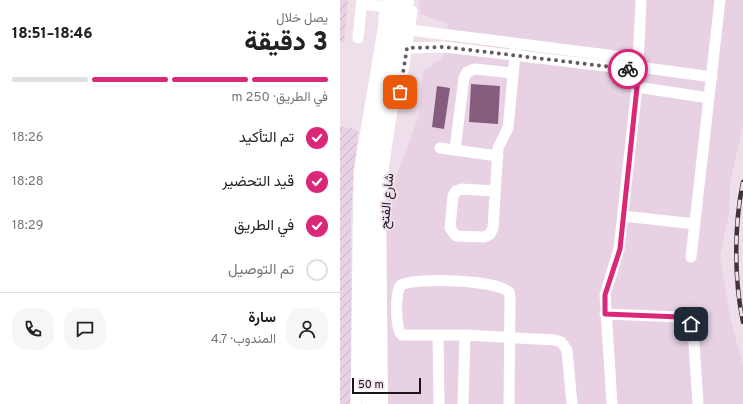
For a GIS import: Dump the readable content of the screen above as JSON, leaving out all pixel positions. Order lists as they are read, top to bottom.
{
  "streets": {
    "street": ["شارع الفتح"]
  },
  "scale_bar": "50 m",
  "page": {
    "heading": ["3 دقيقة", "يصل خلال", "18:46–18:51"],
    "panel": ["سارة", "المندوب · 4.7"],
    "bar": "في الطريق · 250 m",
    "list": [
      ["تم التأكيد", "18:26"],
      ["قيد التحضير", "18:28"],
      ["في الطريق", "18:29"],
      "تم التوصيل"
    ],
    "scale": "50 m"
  }
}
